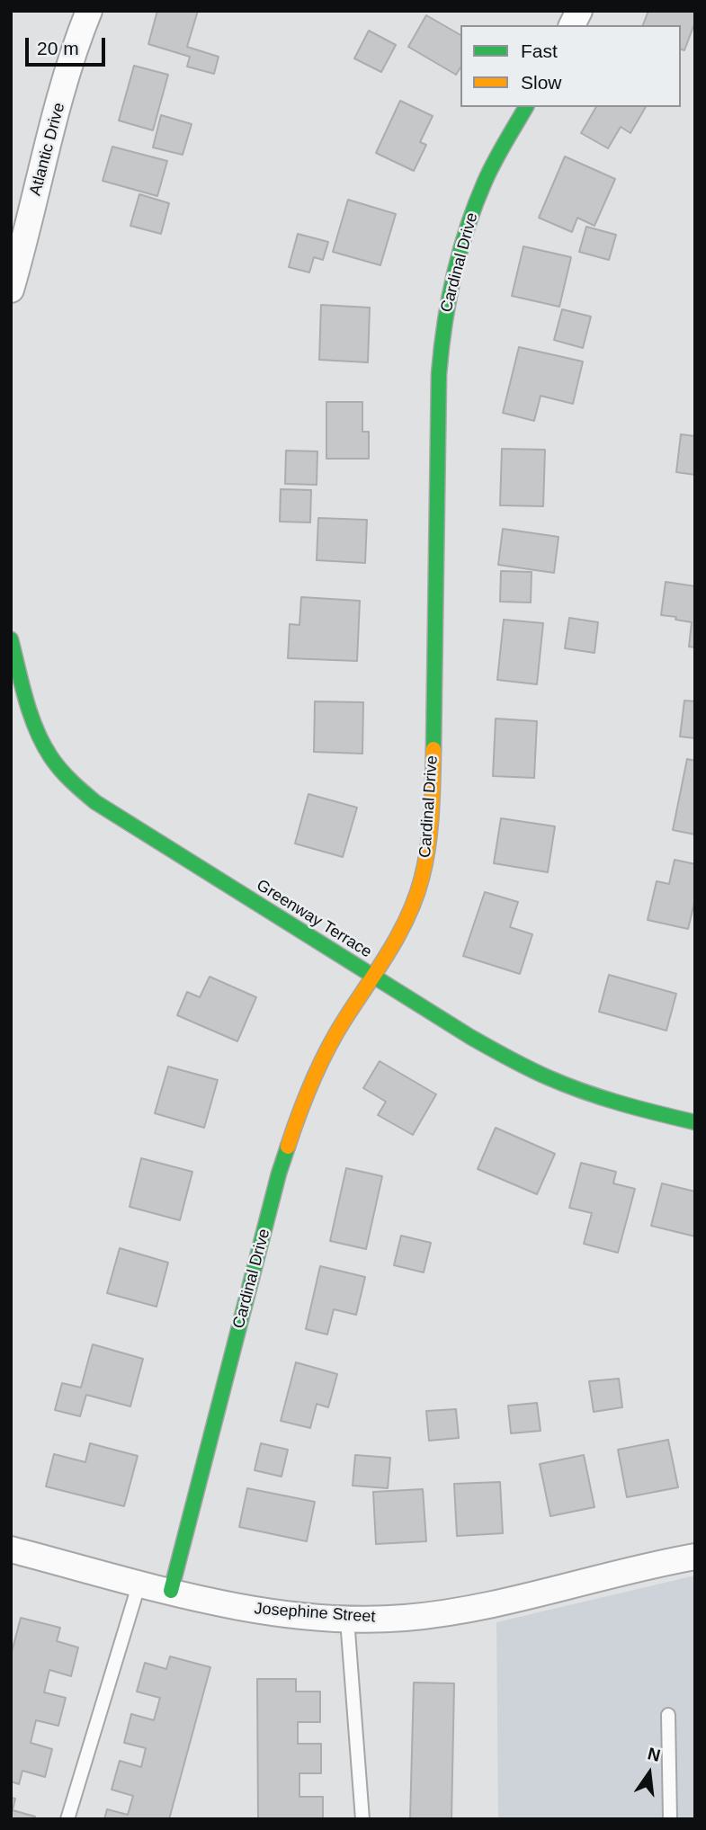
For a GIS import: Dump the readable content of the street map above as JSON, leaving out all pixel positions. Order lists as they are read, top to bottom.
{
  "streets": {
    "street": [
      "Atlantic Drive",
      "Cardinal Drive",
      "Greenway Terrace",
      "Josephine Street"
    ]
  },
  "crossings": [
    ["Cardinal Drive", "Greenway Terrace"],
    ["Cardinal Drive", "Josephine Street"]
  ],
  "legend": ["Fast", "Slow"],
  "scale_bar": "20 m",
  "north": "top"
}
